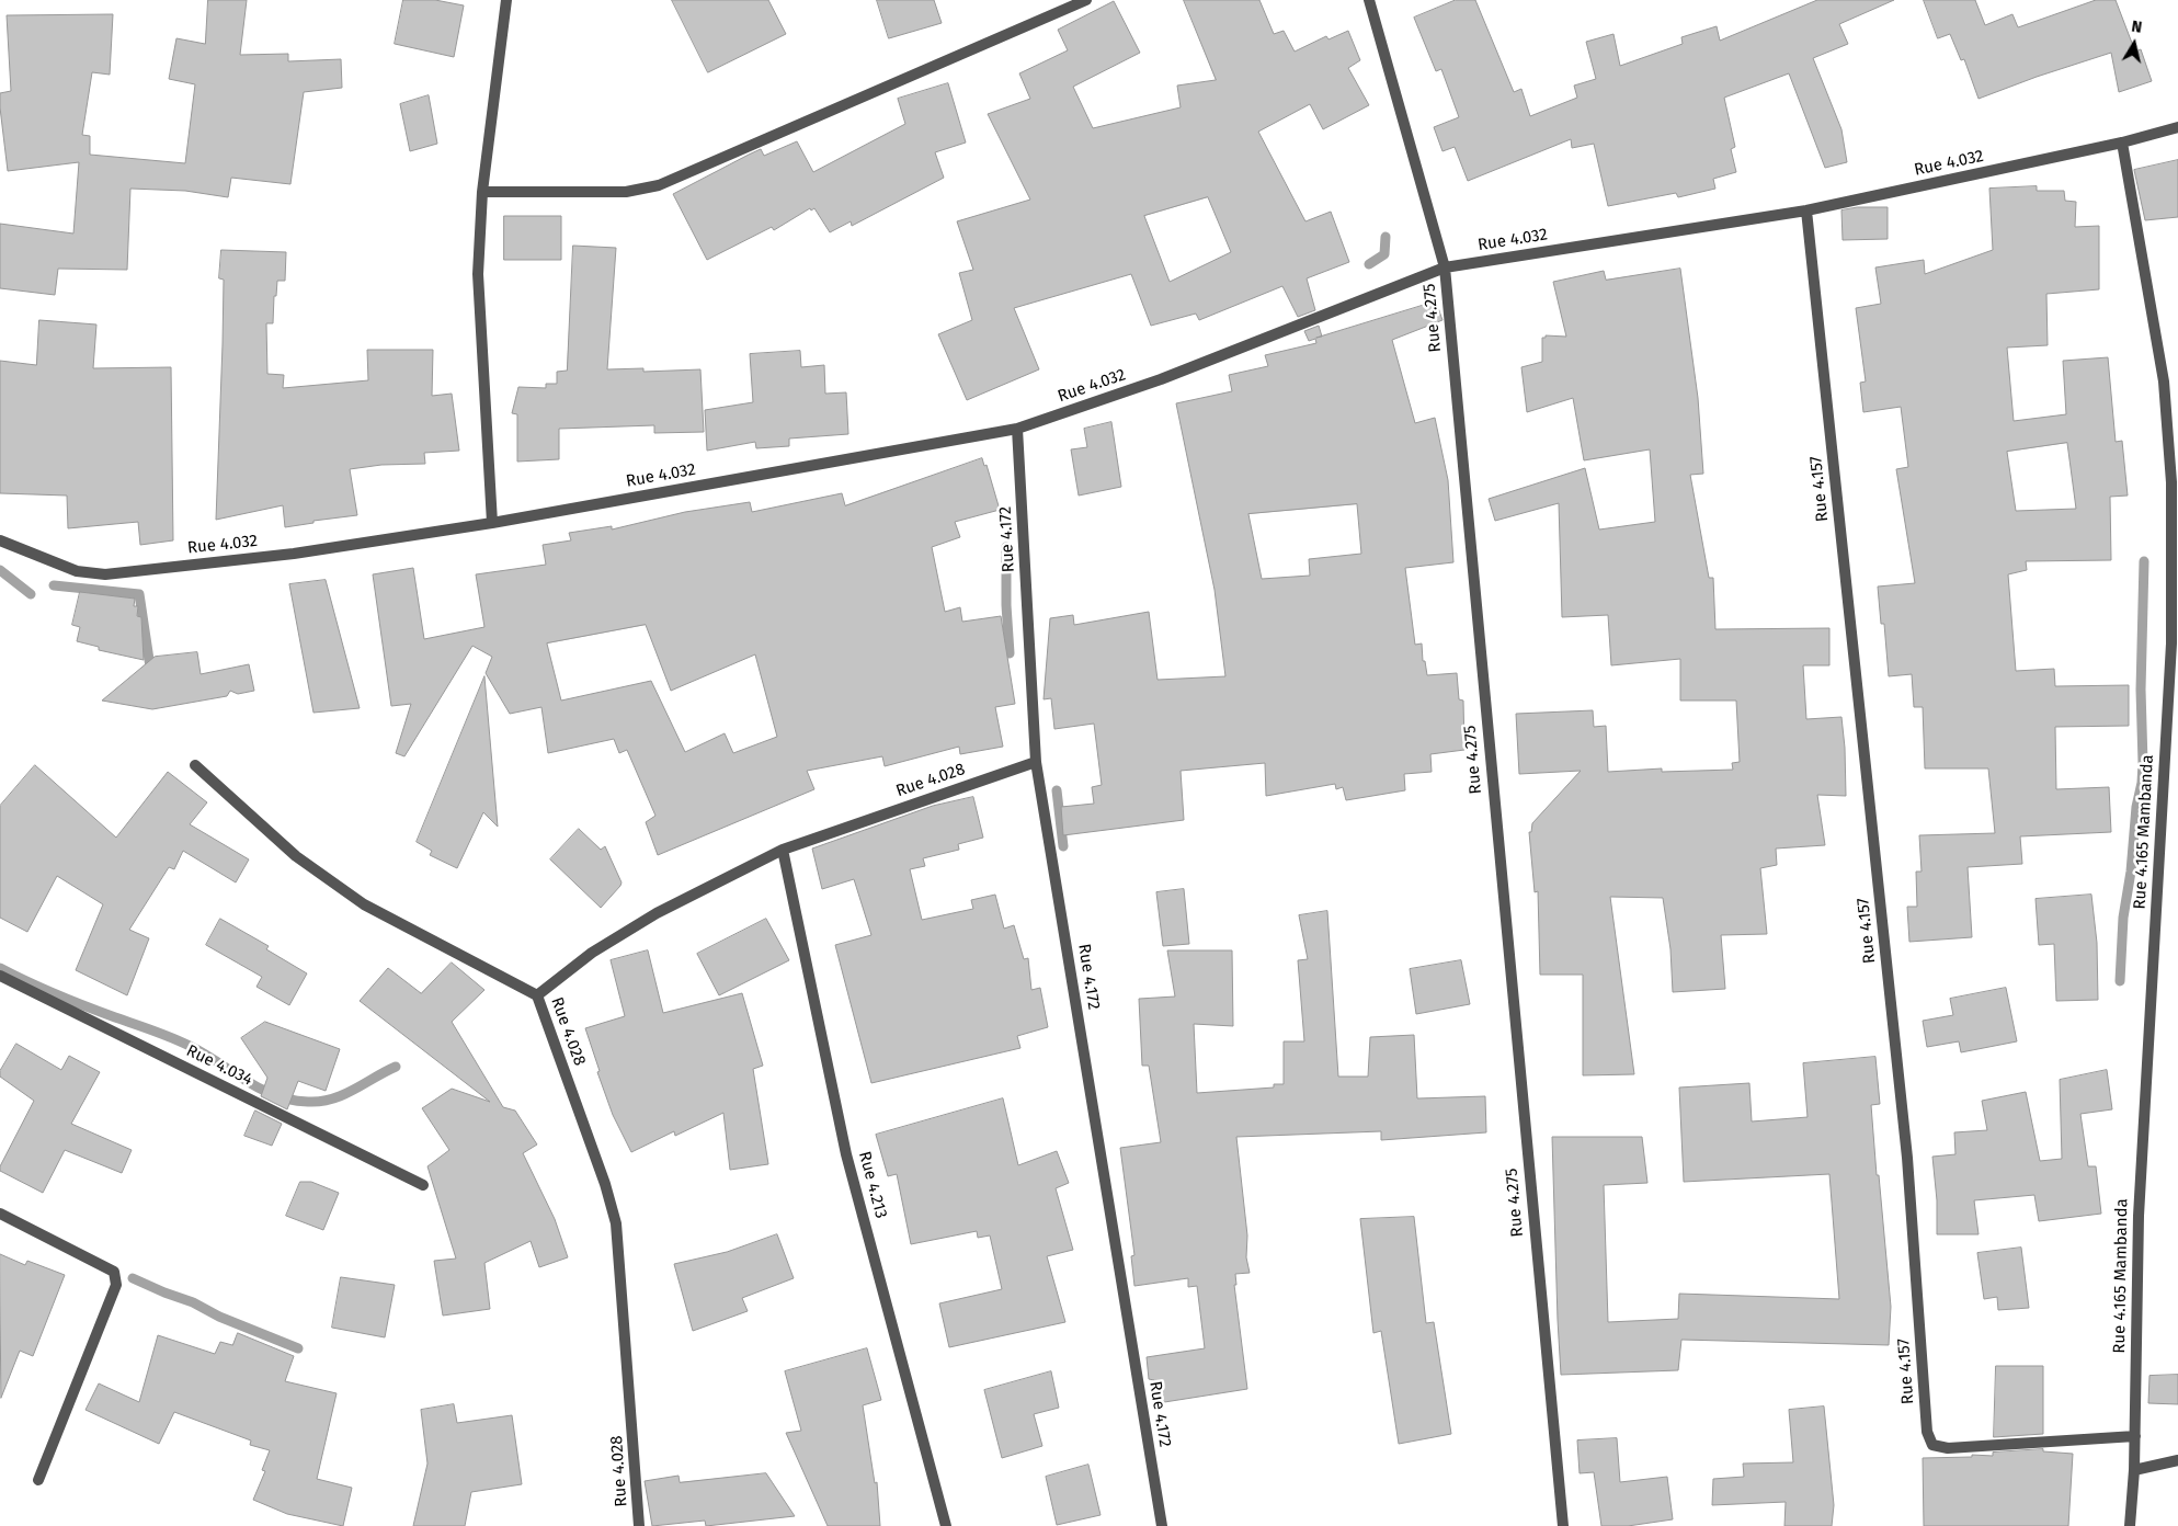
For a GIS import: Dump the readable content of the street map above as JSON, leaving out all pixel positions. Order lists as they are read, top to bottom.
{
  "streets": {
    "street": [
      "Rue 4.032",
      "Rue 4.275",
      "Rue 4.157",
      "Rue 4.172",
      "Rue 4.028",
      "Rue 4.165 Mambanda",
      "Rue 4.034",
      "Rue 4.213"
    ]
  },
  "crossings": [
    ["Rue 4.032", "Rue 4.275"],
    ["Rue 4.032", "Rue 4.157"],
    ["Rue 4.032", "Rue 4.172"],
    ["Rue 4.032", "Rue 4.165 Mambanda"],
    ["Rue 4.157", "Rue 4.165 Mambanda"],
    ["Rue 4.172", "Rue 4.028"],
    ["Rue 4.028", "Rue 4.213"]
  ],
  "north": "top"
}
